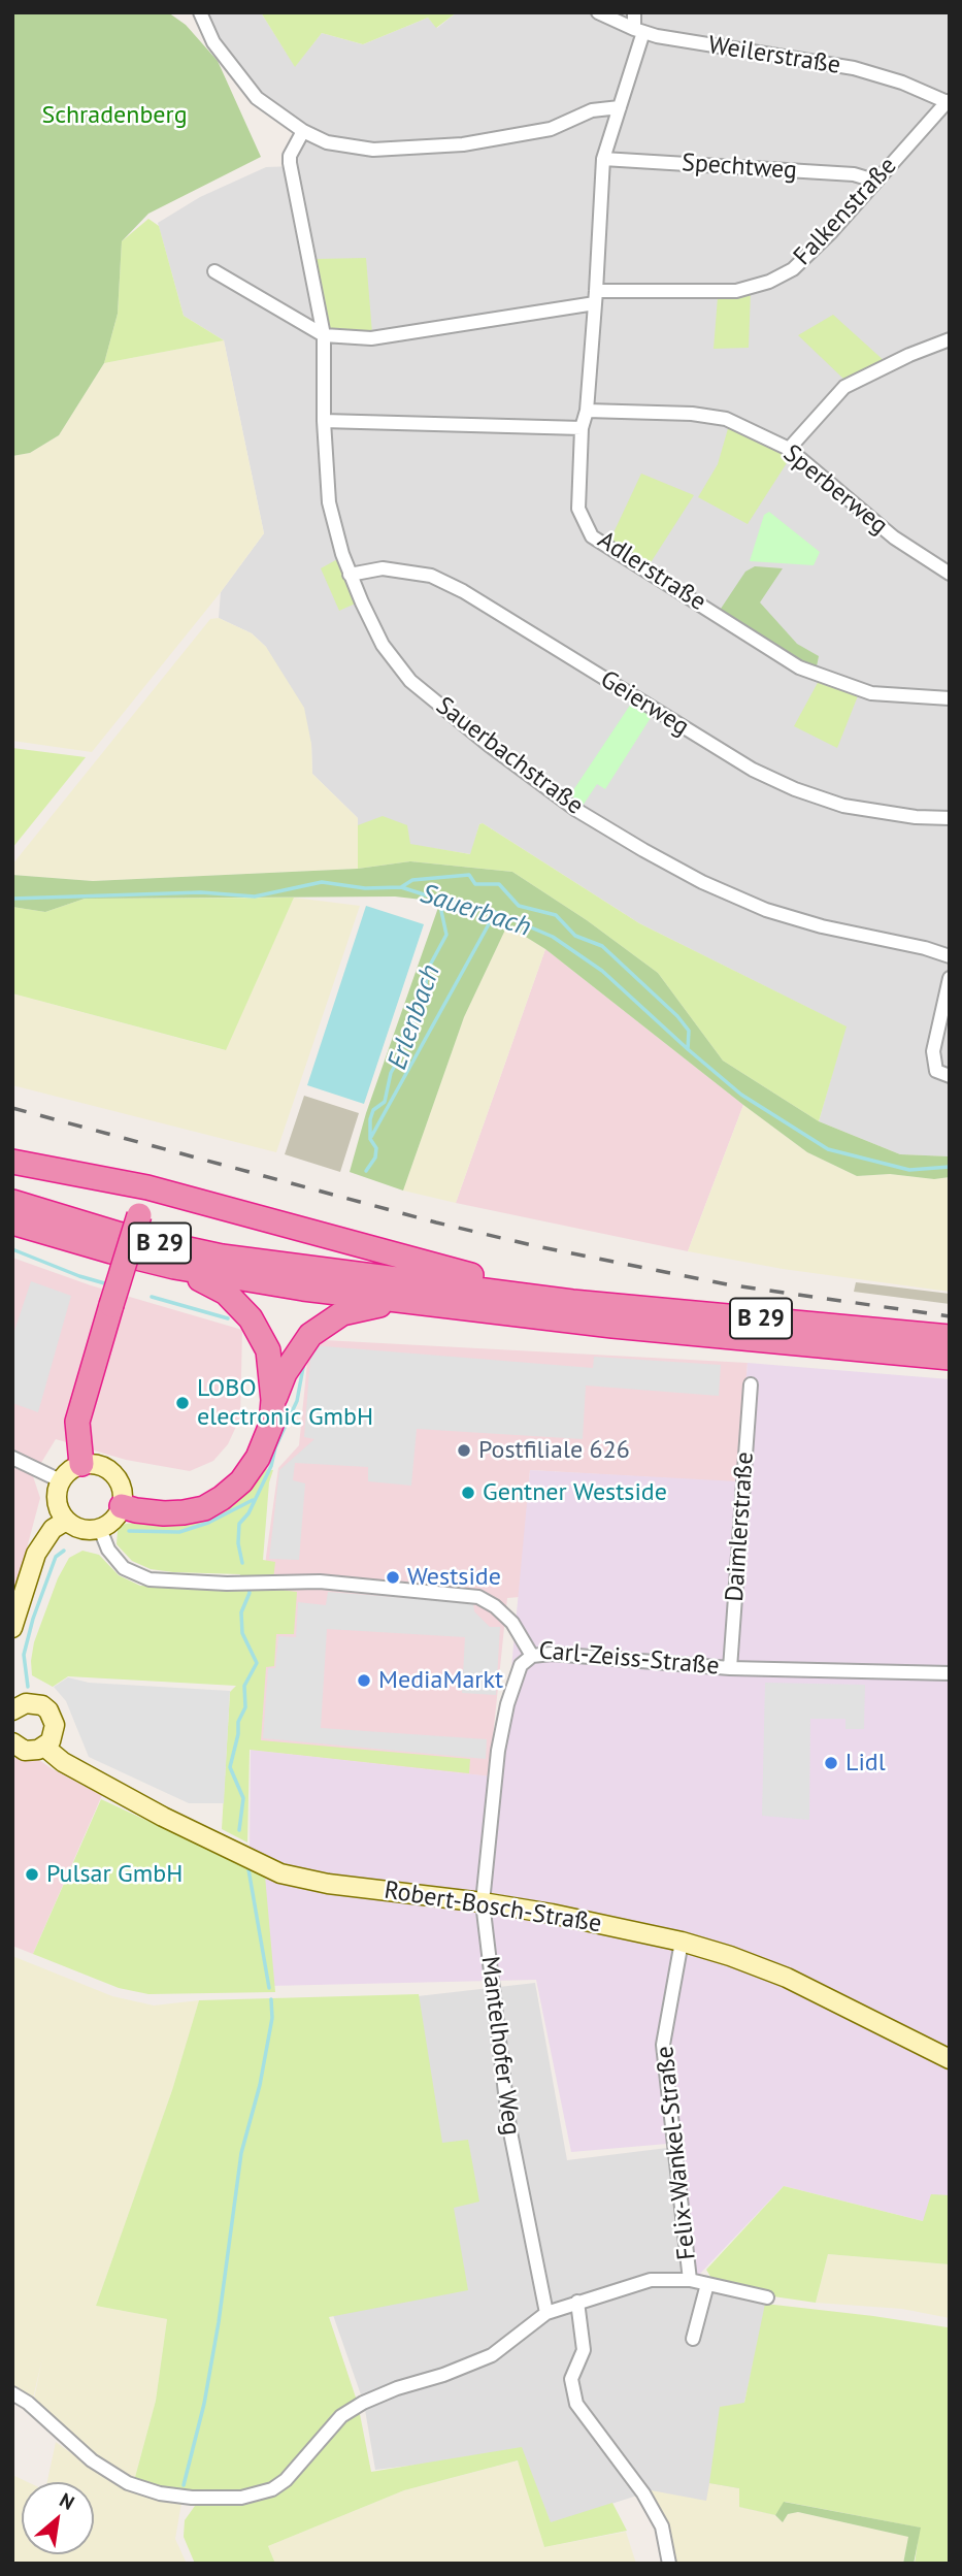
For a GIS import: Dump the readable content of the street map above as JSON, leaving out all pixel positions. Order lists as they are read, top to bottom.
{
  "streets": {
    "highway": ["B 29"],
    "street": [
      "Weilerstraße",
      "Spechtweg",
      "Falkenstraße",
      "Sperberweg",
      "Adlerstraße",
      "Geierweg",
      "Sauerbachstraße",
      "Daimlerstraße",
      "Carl-Zeiss-Straße",
      "Robert-Bosch-Straße",
      "Mantelhofer Weg",
      "Felix-Wankel-Straße"
    ]
  },
  "crossings": [
    ["Weilerstraße", "Falkenstraße"],
    ["Weilerstraße", "Adlerstraße"],
    ["Spechtweg", "Falkenstraße"],
    ["Spechtweg", "Adlerstraße"],
    ["Falkenstraße", "Adlerstraße"],
    ["Falkenstraße", "Sauerbachstraße"],
    ["Sperberweg", "Adlerstraße"],
    ["Geierweg", "Sauerbachstraße"],
    ["Daimlerstraße", "Carl-Zeiss-Straße"],
    ["Carl-Zeiss-Straße", "Mantelhofer Weg"],
    ["Robert-Bosch-Straße", "Mantelhofer Weg"],
    ["Robert-Bosch-Straße", "Felix-Wankel-Straße"]
  ],
  "water": ["Sauerbach", "Erlenbach"],
  "parks": ["Schradenberg"],
  "places": [
    "LOBO electronic GmbH",
    "Postfiliale 626",
    "Gentner Westside",
    "Westside",
    "MediaMarkt",
    "Lidl",
    "Pulsar GmbH"
  ],
  "north": "top right"
}
